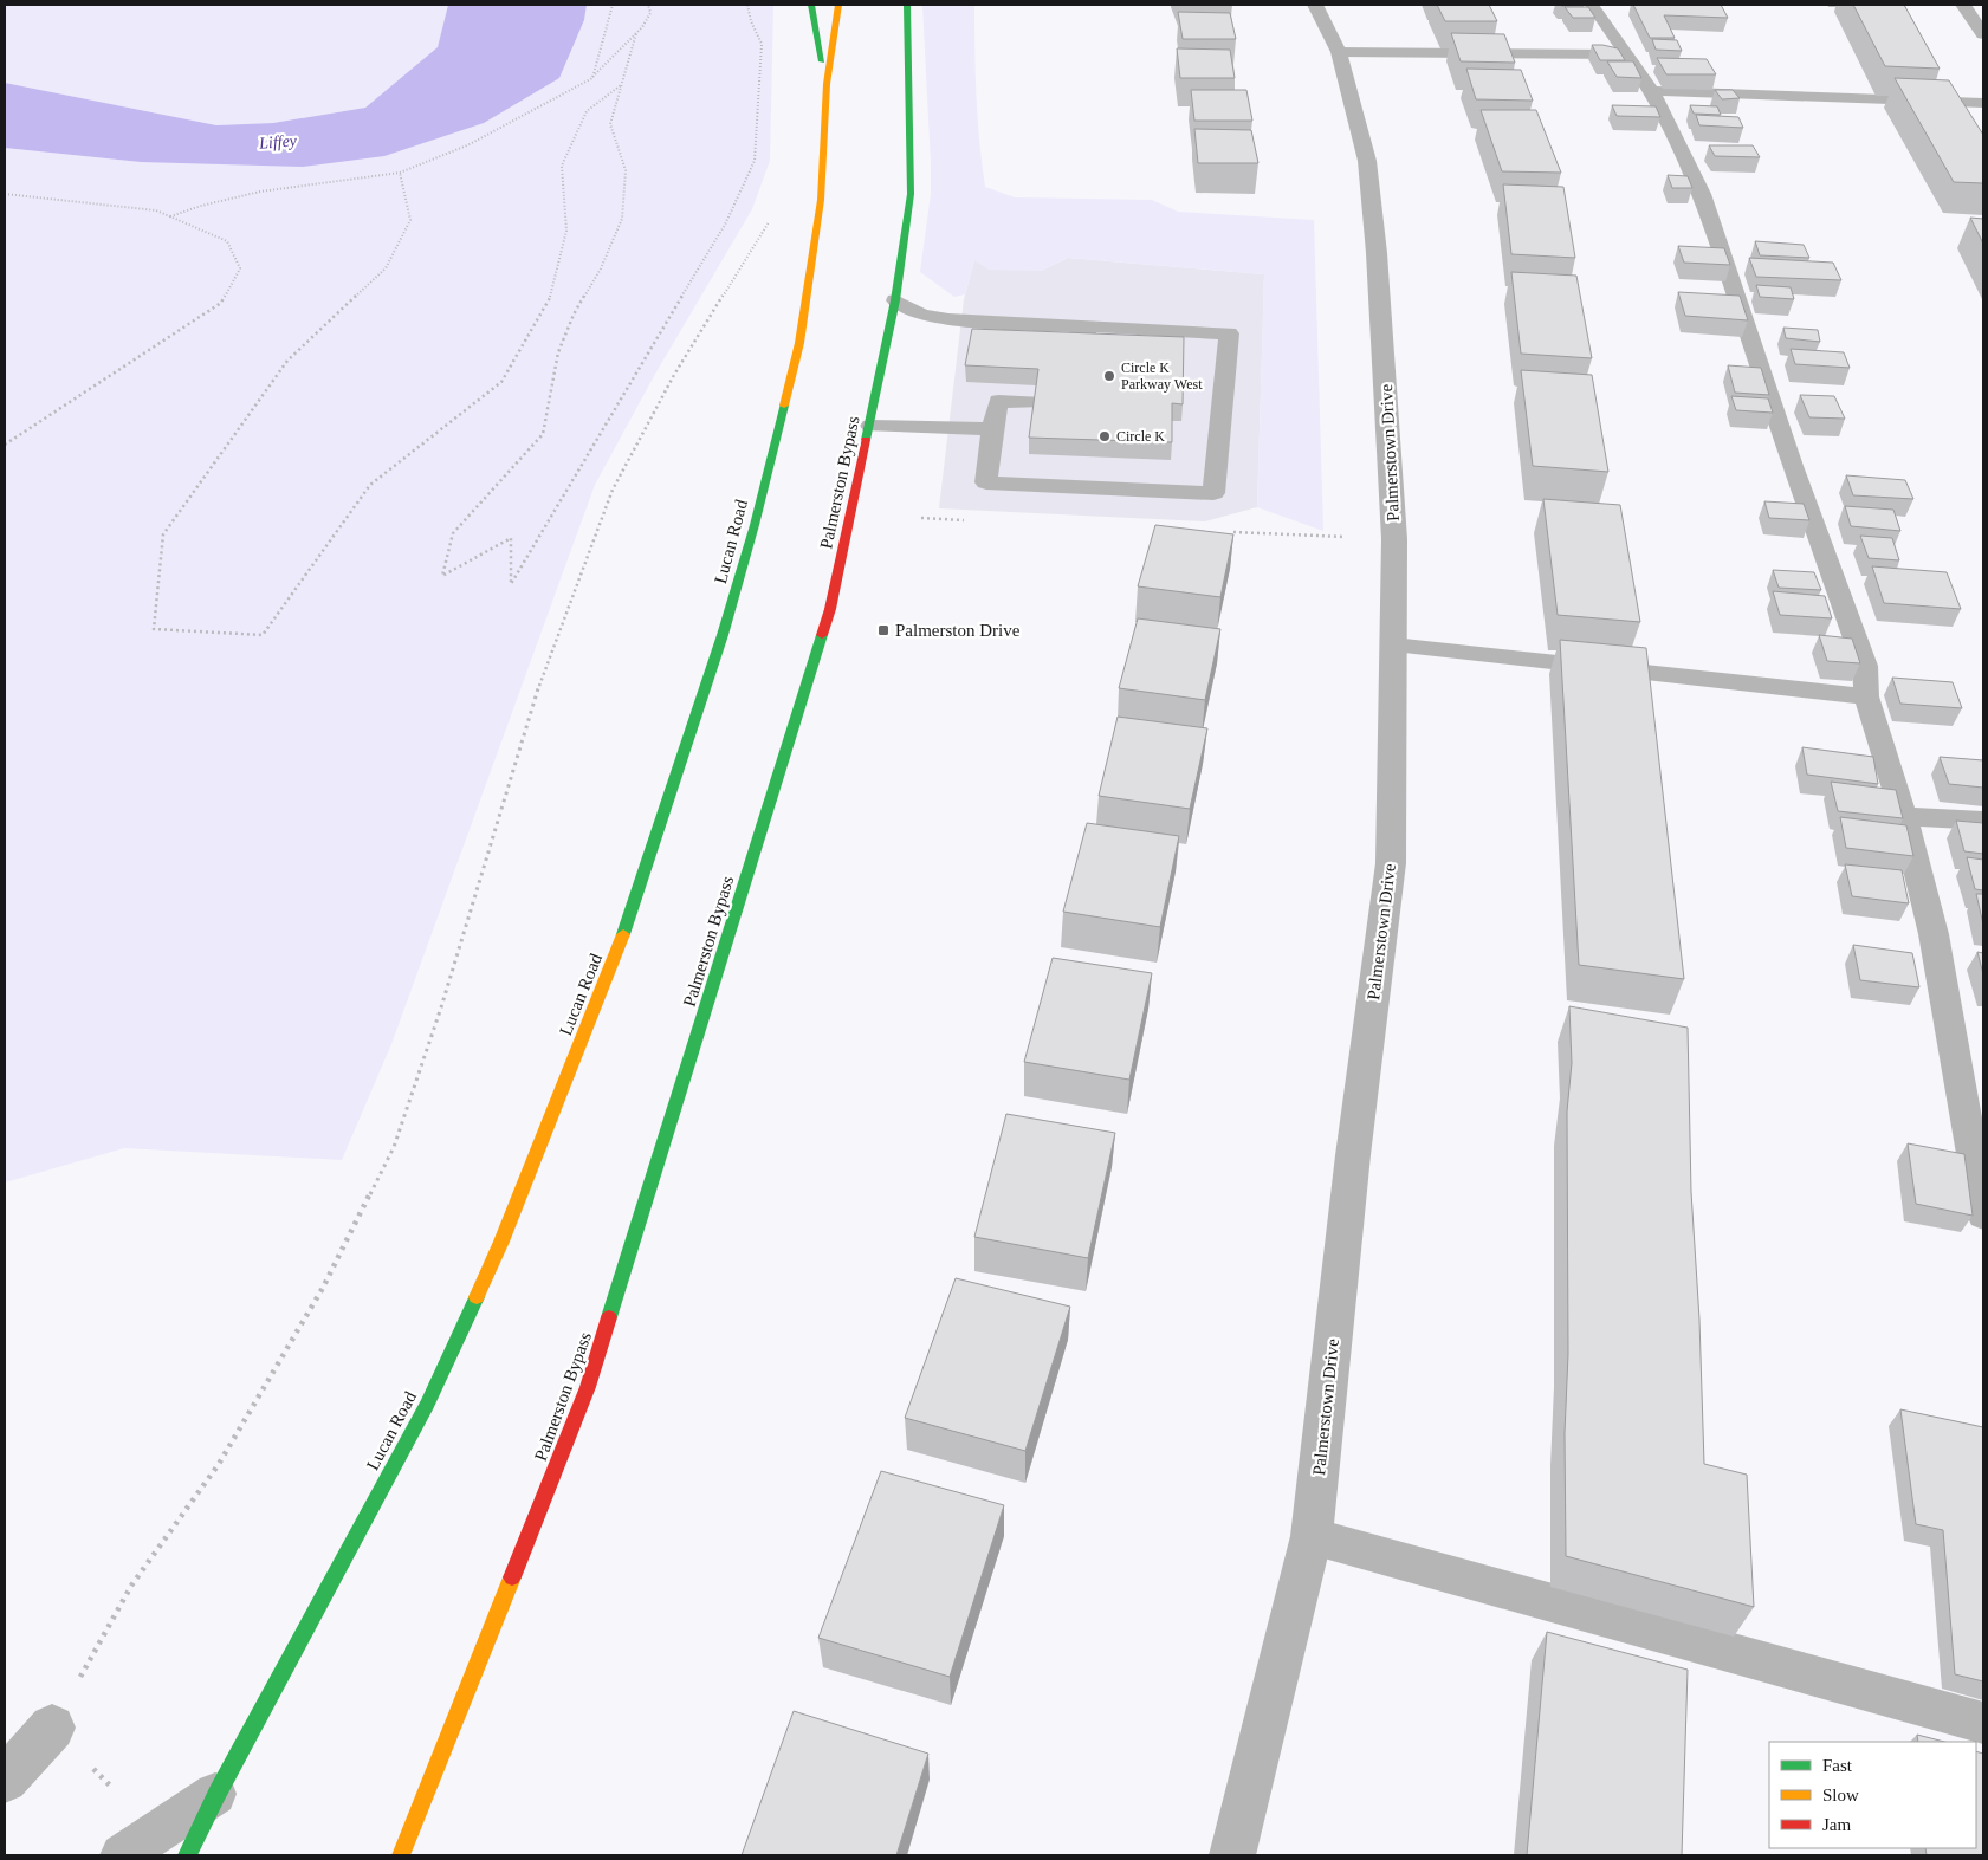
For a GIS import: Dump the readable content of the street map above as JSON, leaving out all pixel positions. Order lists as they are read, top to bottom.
{
  "streets": {
    "main road": ["Palmerston Bypass", "Lucan Road"],
    "street": ["Palmerstown Drive"]
  },
  "water": ["Liffey"],
  "places": {
    "other": ["Circle K Parkway West", "Circle K"],
    "transit": ["Palmerston Drive"]
  },
  "legend": ["Fast", "Slow", "Jam"]
}
